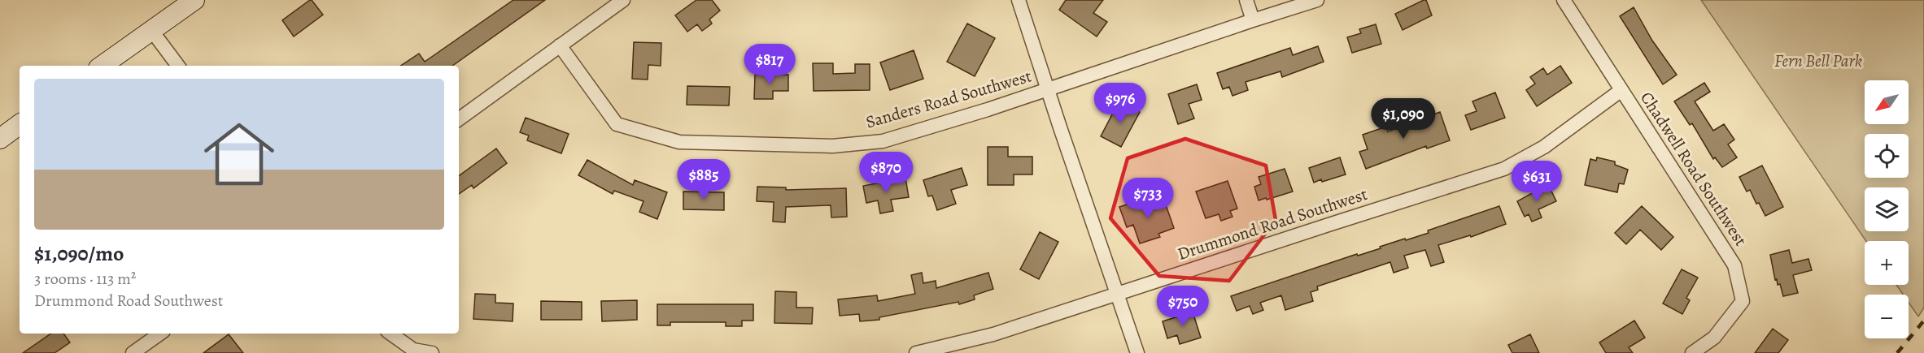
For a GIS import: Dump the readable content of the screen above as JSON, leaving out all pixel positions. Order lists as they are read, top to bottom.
{
  "streets": {
    "street": ["Sanders Road Southwest", "Chadwell Road Southwest", "Drummond Road Southwest"]
  },
  "crossings": [
    ["Chadwell Road Southwest", "Drummond Road Southwest"]
  ],
  "parks": ["Fern Bell Park"],
  "north": "bottom left",
  "page": {
    "price": [
      "$817",
      "$976",
      "$1,090",
      "$870",
      "$885",
      "$631",
      "$733",
      "$750"
    ],
    "list": [
      {
        "name": "$1,090/mo",
        "note": "3 rooms · 113 m² · Drummond Road Southwest"
      }
    ],
    "map_buttons": ["+", "−"]
  }
}
